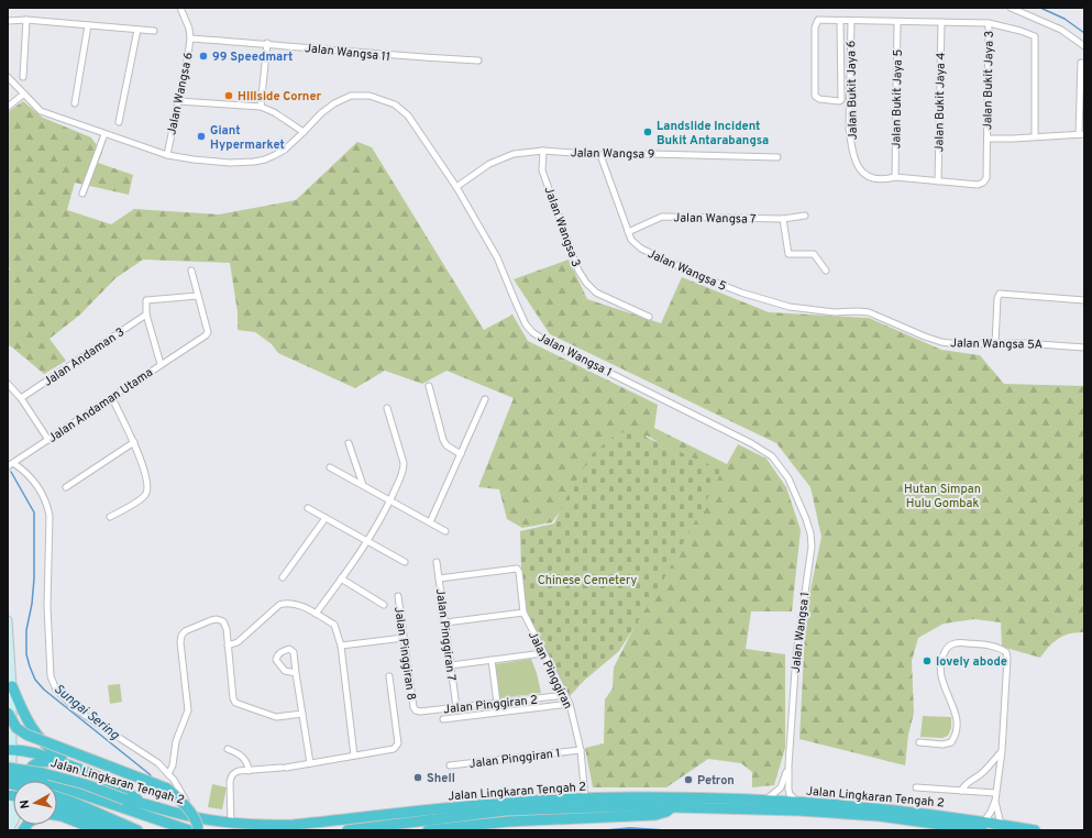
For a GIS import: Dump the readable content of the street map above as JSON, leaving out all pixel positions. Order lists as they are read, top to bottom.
{
  "streets": {
    "highway": ["Jalan Lingkaran Tengah 2"],
    "street": [
      "Jalan Wangsa 11",
      "Jalan Bukit Jaya 3",
      "Jalan Bukit Jaya 6",
      "Jalan Wangsa 6",
      "Jalan Bukit Jaya 5",
      "Jalan Bukit Jaya 4",
      "Jalan Wangsa 9",
      "Jalan Wangsa 7",
      "Jalan Wangsa 3",
      "Jalan Wangsa 5",
      "Jalan Wangsa 5A",
      "Jalan Wangsa 1",
      "Jalan Andaman 3",
      "Jalan Andaman Utama",
      "Jalan Pinggiran 7",
      "Jalan Pinggiran 8",
      "Jalan Pinggiran",
      "Jalan Pinggiran 2",
      "Jalan Pinggiran 1"
    ]
  },
  "crossings": [
    ["Jalan Wangsa 11", "Jalan Wangsa 6"],
    ["Jalan Bukit Jaya 3", "Jalan Bukit Jaya 6"],
    ["Jalan Bukit Jaya 6", "Jalan Bukit Jaya 5"],
    ["Jalan Bukit Jaya 6", "Jalan Bukit Jaya 4"],
    ["Jalan Wangsa 6", "Jalan Wangsa 1"],
    ["Jalan Wangsa 9", "Jalan Wangsa 3"],
    ["Jalan Wangsa 9", "Jalan Wangsa 5"],
    ["Jalan Wangsa 9", "Jalan Wangsa 1"],
    ["Jalan Wangsa 7", "Jalan Wangsa 5"],
    ["Jalan Wangsa 5", "Jalan Wangsa 5A"],
    ["Jalan Wangsa 1", "Jalan Lingkaran Tengah 2"],
    ["Jalan Andaman 3", "Jalan Andaman Utama"],
    ["Jalan Pinggiran 7", "Jalan Pinggiran"],
    ["Jalan Pinggiran 7", "Jalan Pinggiran 2"],
    ["Jalan Pinggiran 8", "Jalan Pinggiran 2"],
    ["Jalan Pinggiran", "Jalan Pinggiran 2"],
    ["Jalan Pinggiran", "Jalan Pinggiran 1"],
    ["Jalan Pinggiran", "Jalan Lingkaran Tengah 2"]
  ],
  "water": ["Sungai Sering"],
  "parks": ["Hutan Simpan Hulu Gombak", "Chinese Cemetery"],
  "places": [
    "99 Speedmart",
    "HIllside Corner",
    "Landslide Incident Bukit Antarabangsa",
    "Giant Hypermarket",
    "lovely abode",
    "Shell",
    "Petron"
  ],
  "north": "left"
}
